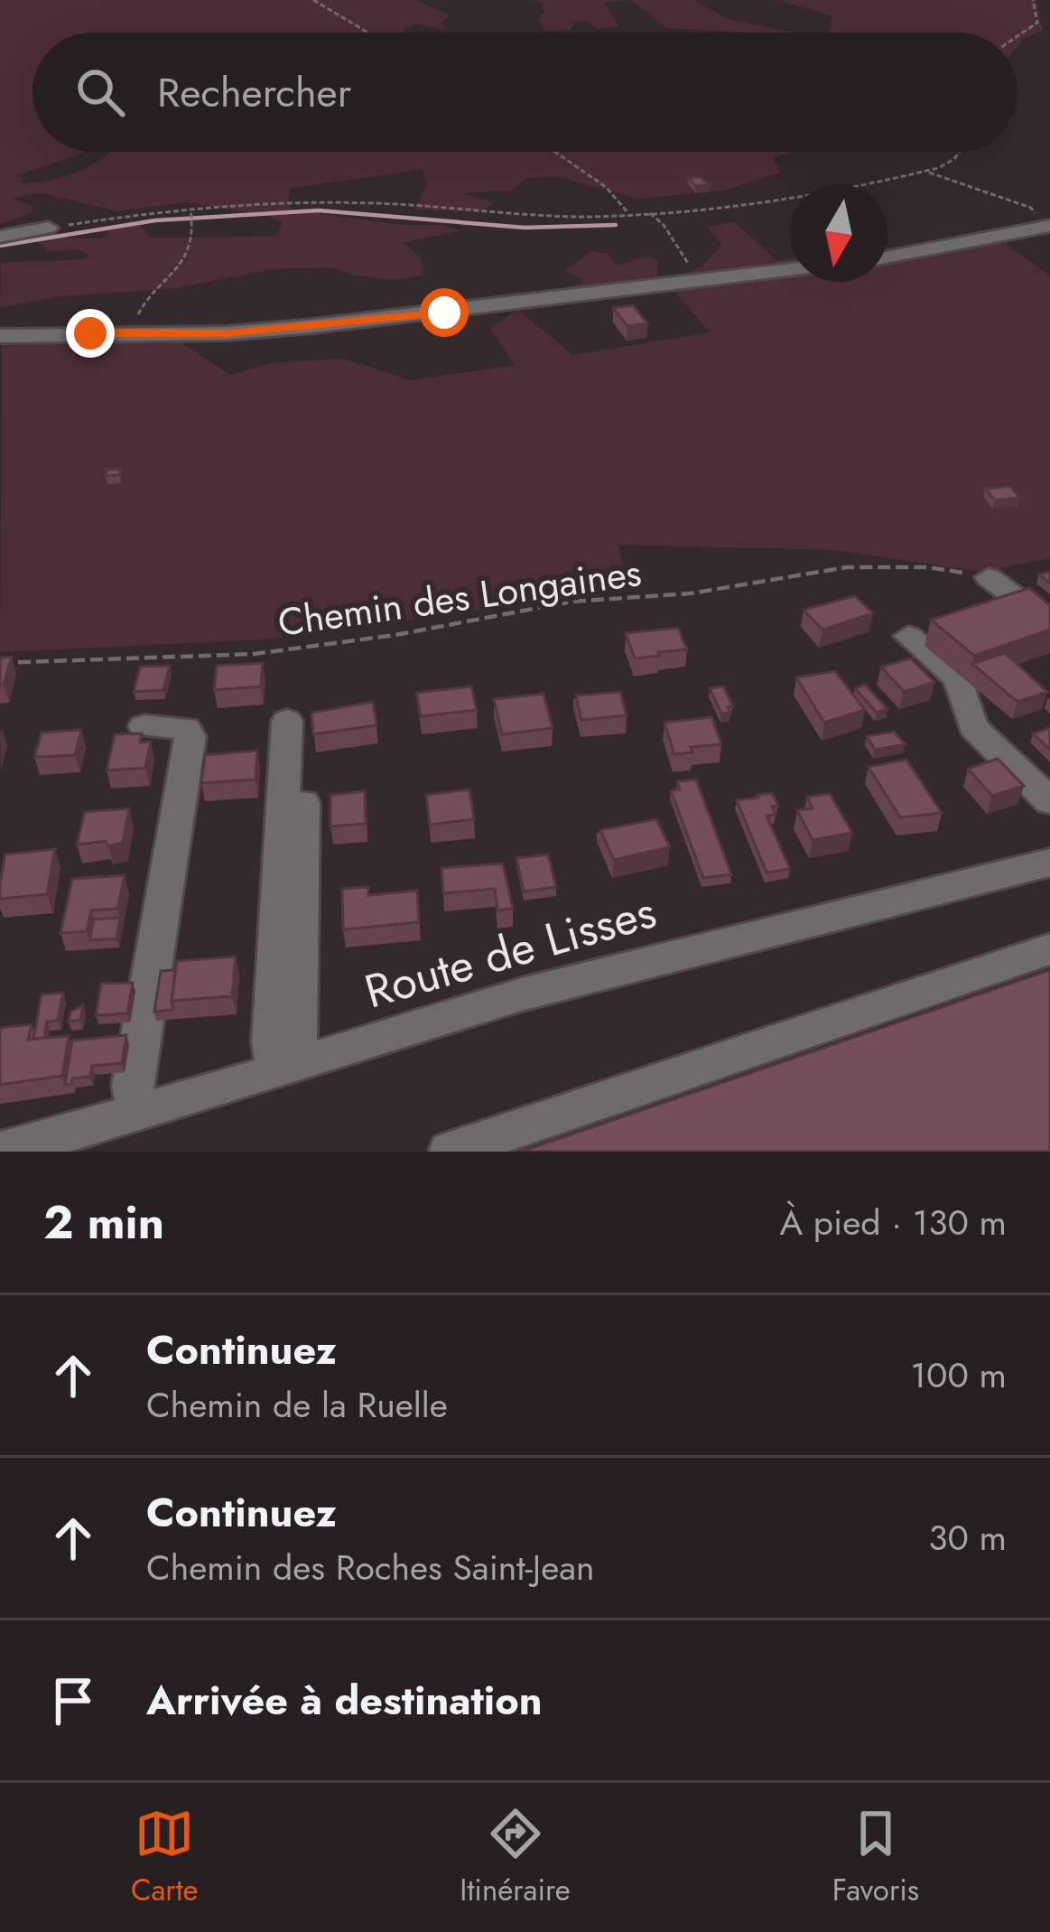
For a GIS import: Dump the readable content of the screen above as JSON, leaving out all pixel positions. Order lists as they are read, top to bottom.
{
  "streets": {
    "street": ["Route de Lisses"],
    "path": ["Chemin des Longaines"]
  },
  "north": "bottom",
  "page": {
    "search": "Rechercher",
    "heading": ["2 min", "À pied · 130 m"],
    "list": [
      ["Continuez", "Chemin de la Ruelle", "100 m"],
      ["Continuez", "Chemin des Roches Saint-Jean", "30 m"],
      "Arrivée à destination"
    ],
    "nav": ["Carte", "Itinéraire", "Favoris"]
  }
}
